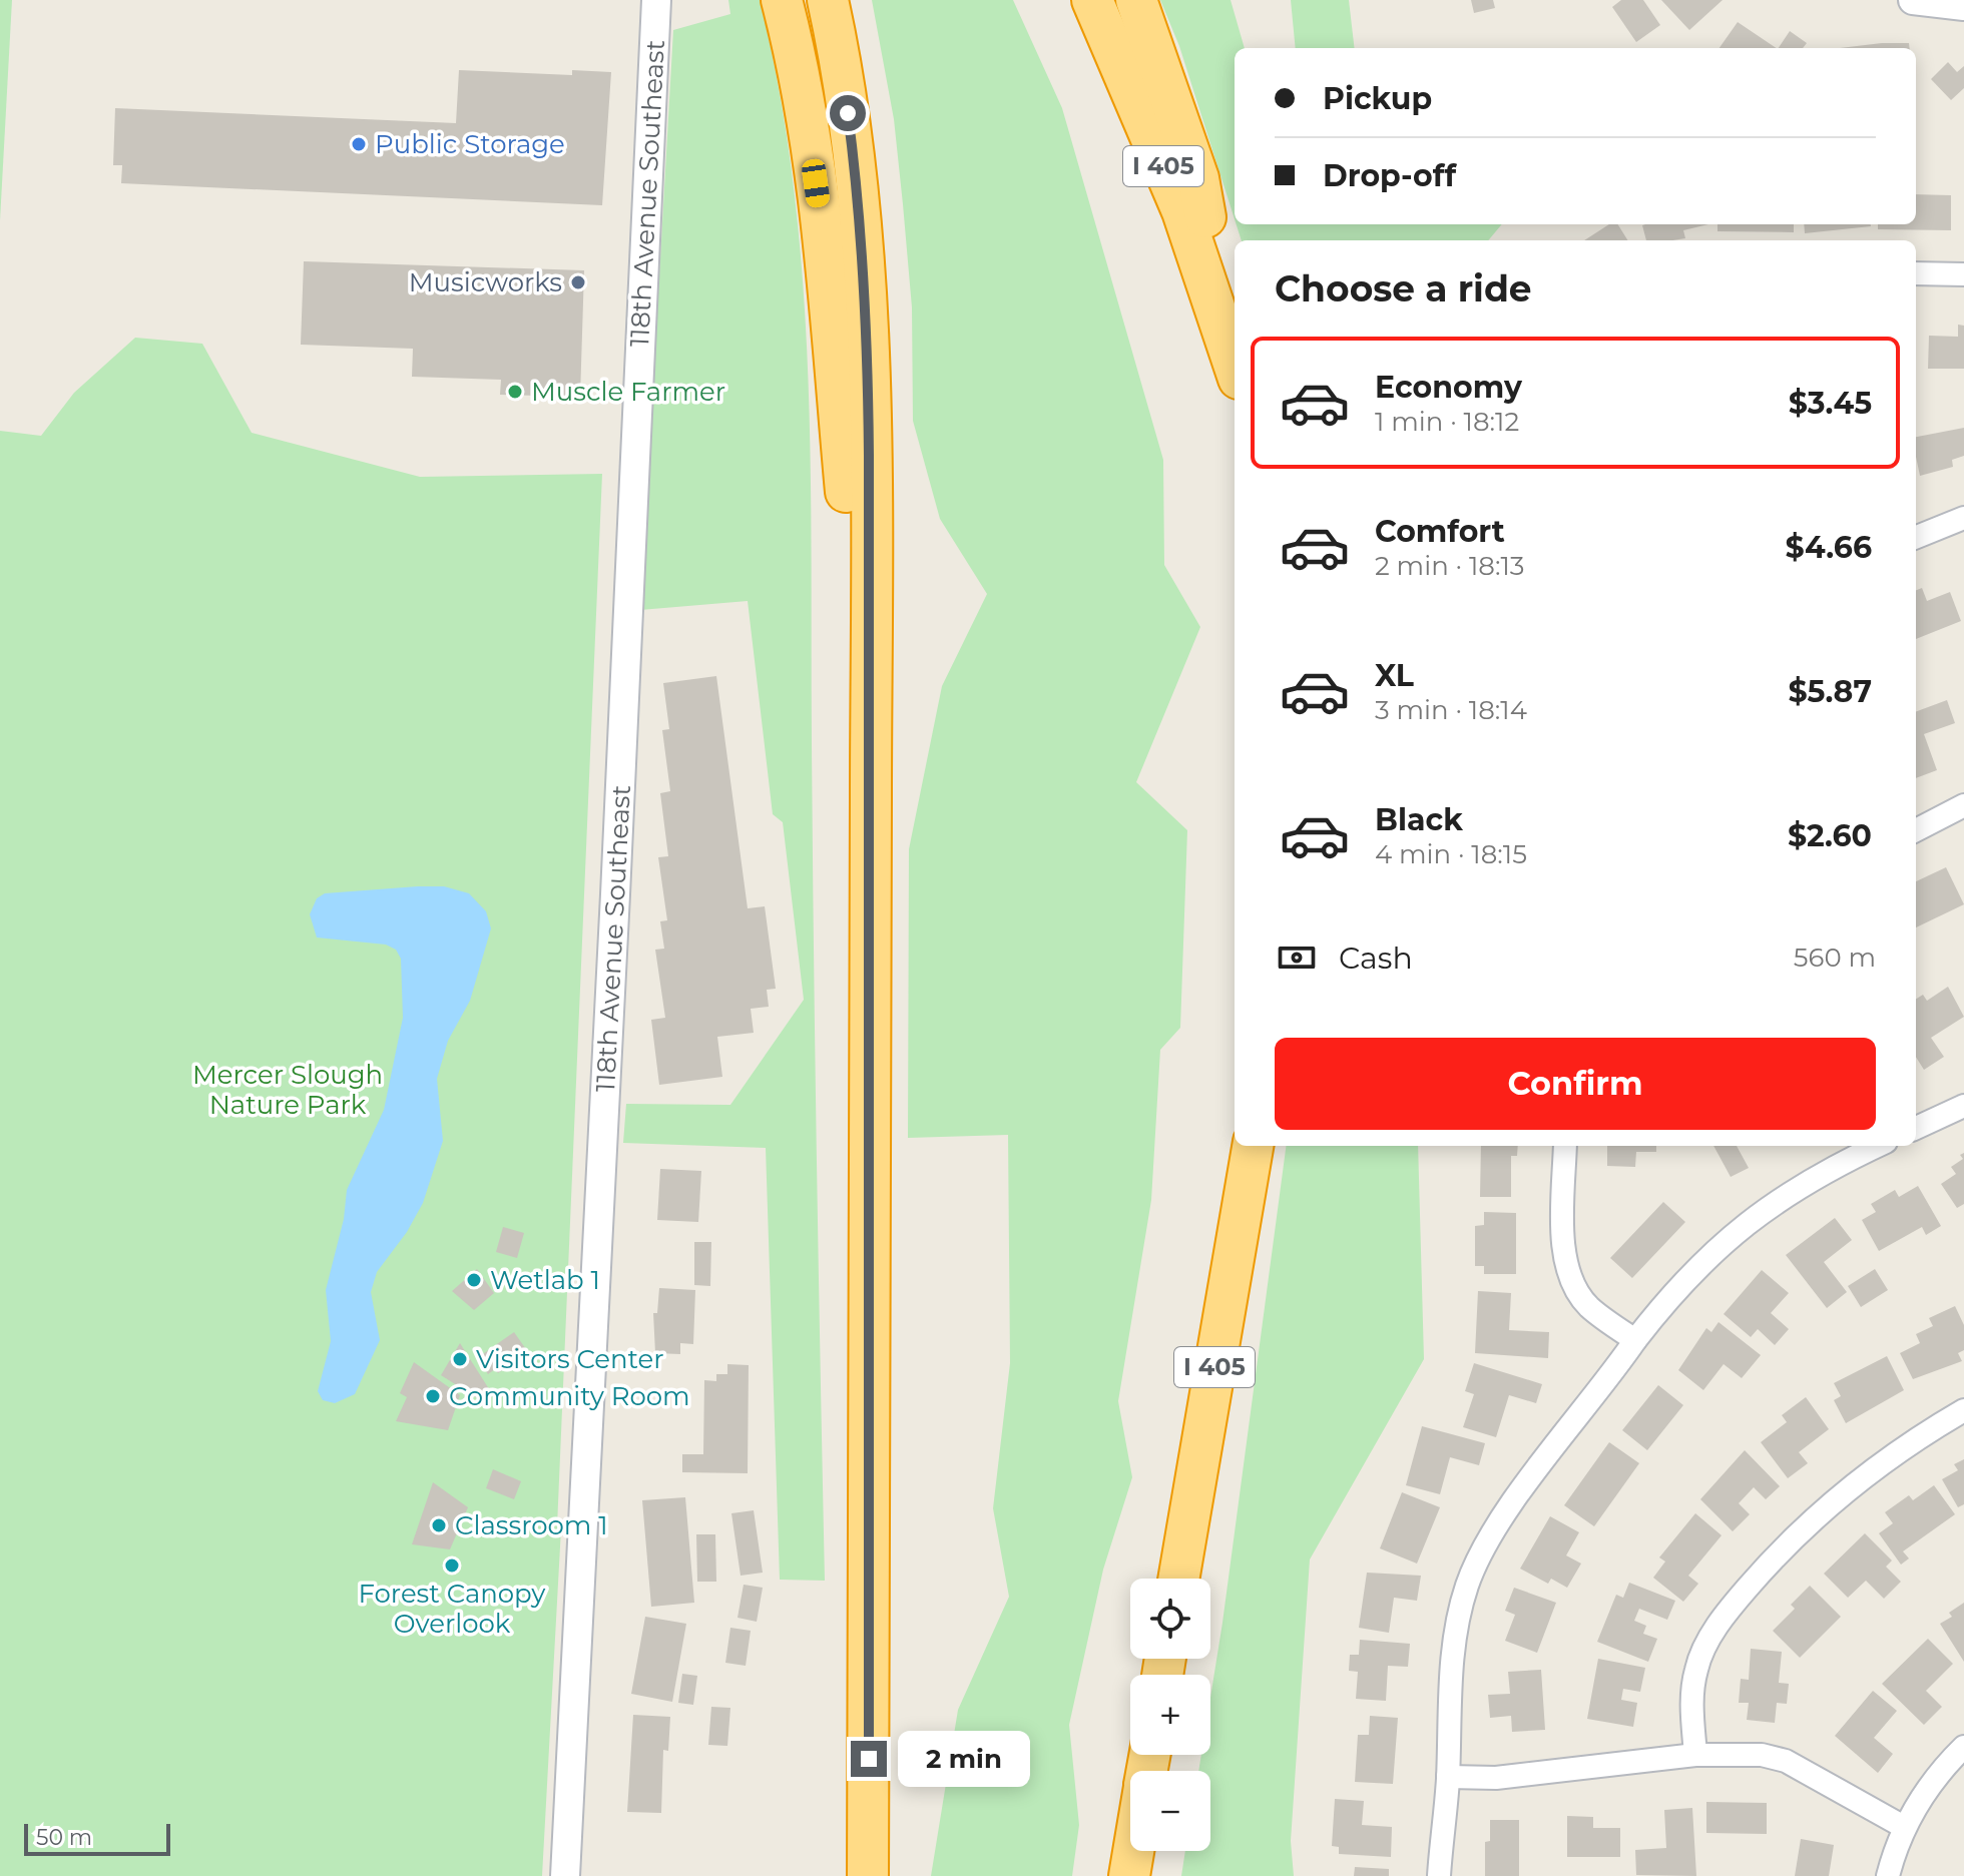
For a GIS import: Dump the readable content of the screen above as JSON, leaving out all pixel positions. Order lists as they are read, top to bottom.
{
  "streets": {
    "highway": ["I 405"],
    "street": ["118th Avenue Southeast"]
  },
  "parks": ["Mercer Slough Nature Park"],
  "places": [
    "Public Storage",
    "Musicworks",
    "Muscle Farmer",
    "Wetlab 1",
    "Visitors Center",
    "Community Room",
    "Classroom 1",
    "Forest Canopy Overlook"
  ],
  "scale_bar": "50 m",
  "page": {
    "banner": ["Pickup", "Drop-off"],
    "heading": "Choose a ride",
    "list": [
      {
        "name": "Economy",
        "note": "1 min · 18:12",
        "value": "$3.45"
      },
      {
        "name": "Comfort",
        "note": "2 min · 18:13",
        "value": "$4.66"
      },
      {
        "name": "XL",
        "note": "3 min · 18:14",
        "value": "$5.87"
      },
      {
        "name": "Black",
        "note": "4 min · 18:15",
        "value": "$2.60"
      }
    ],
    "pay": ["Cash", "560 m"],
    "buttons": "Confirm",
    "map_buttons": ["+", "−"],
    "bubble": "2 min",
    "scale": "50 m"
  }
}
